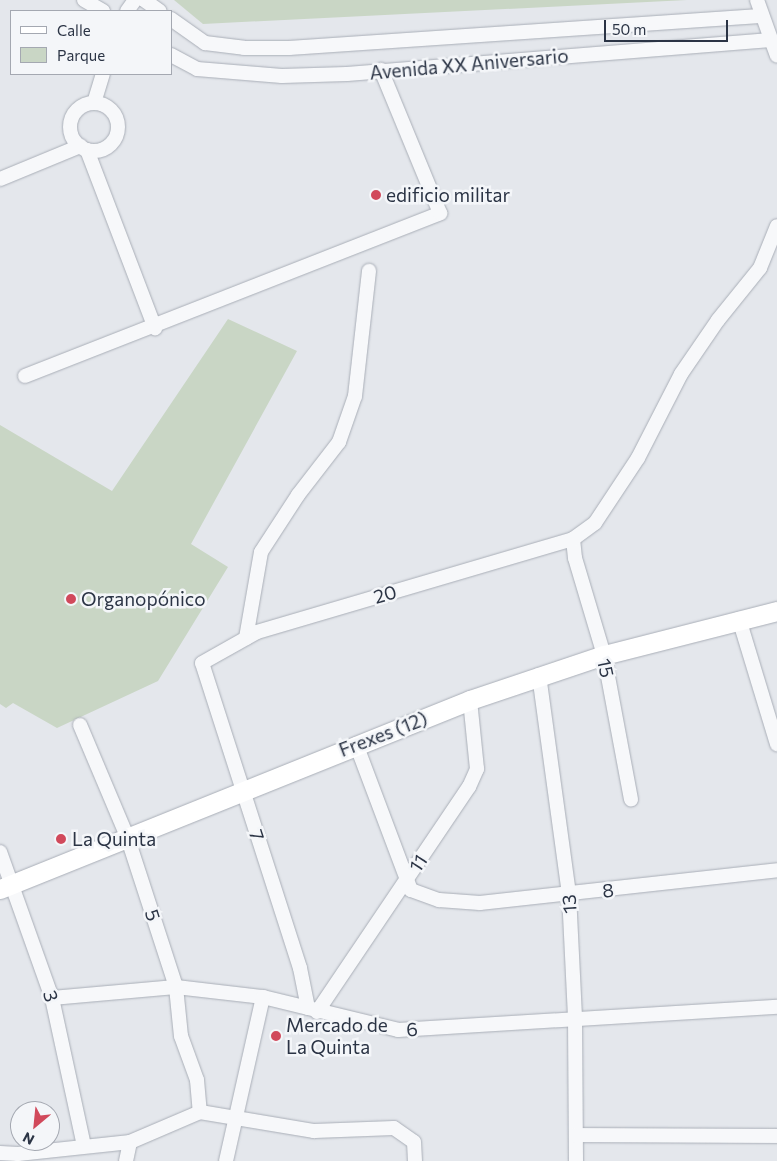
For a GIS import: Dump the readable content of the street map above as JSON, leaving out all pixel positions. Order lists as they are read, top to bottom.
{
  "streets": {
    "main road": ["Frexes (12)"],
    "street": [
      "Avenida XX Aniversario",
      "20",
      "15",
      "7",
      "11",
      "8",
      "13",
      "5",
      "3",
      "6"
    ]
  },
  "crossings": [
    ["20", "15"],
    ["20", "7"],
    ["15", "Frexes (12)"],
    ["Frexes (12)", "7"],
    ["Frexes (12)", "11"],
    ["Frexes (12)", "13"],
    ["Frexes (12)", "5"],
    ["Frexes (12)", "3"],
    ["7", "11"],
    ["7", "6"],
    ["11", "8"],
    ["11", "6"],
    ["8", "13"],
    ["13", "6"],
    ["5", "6"],
    ["3", "6"]
  ],
  "places": [
    "edificio militar",
    "Organopónico",
    "La Quinta",
    "Mercado de La Quinta"
  ],
  "legend": ["Calle", "Parque"],
  "scale_bar": "50 m",
  "north": "bottom left"
}
